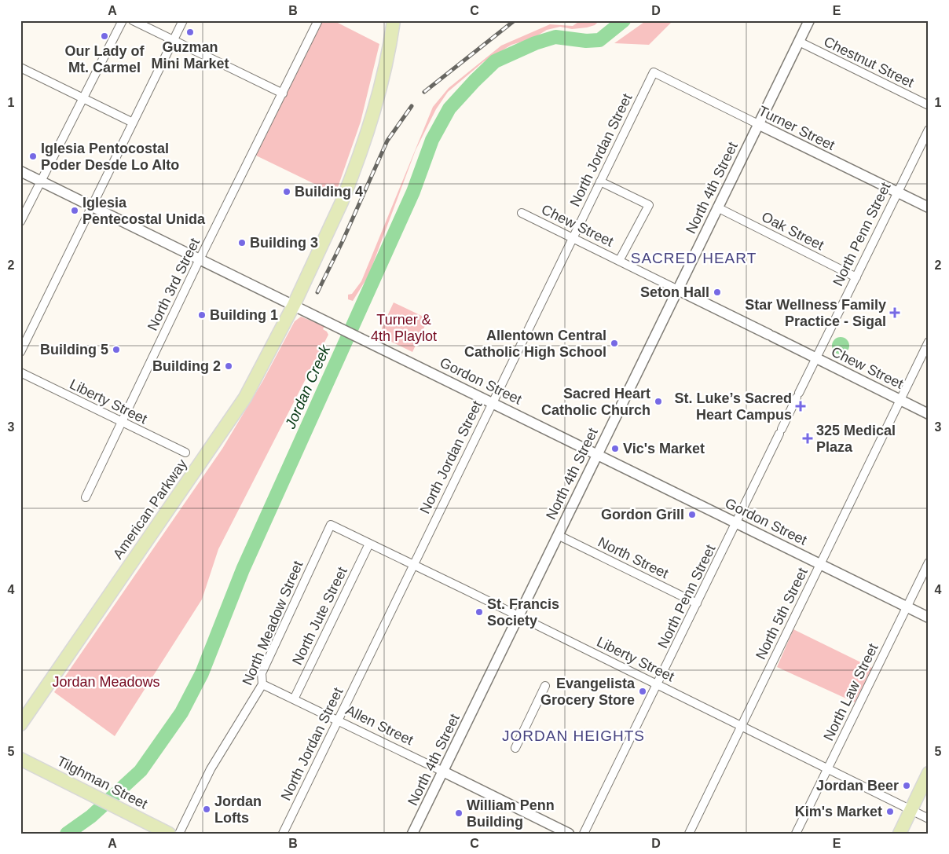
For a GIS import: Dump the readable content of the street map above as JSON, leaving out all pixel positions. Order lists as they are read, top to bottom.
{
  "streets": {
    "main road": ["American Parkway", "Tilghman Street"],
    "street": [
      "Chestnut Street",
      "Turner Street",
      "North Jordan Street",
      "North 4th Street",
      "Chew Street",
      "Oak Street",
      "North Penn Street",
      "North 3rd Street",
      "Gordon Street",
      "Liberty Street",
      "North Street",
      "North 5th Street",
      "North Jute Street",
      "North Meadow Street",
      "North Law Street",
      "Allen Street"
    ]
  },
  "crossings": [
    ["Chestnut Street", "North 4th Street"],
    ["Turner Street", "North Jordan Street"],
    ["Turner Street", "North 4th Street"],
    ["Turner Street", "North Penn Street"],
    ["North Jordan Street", "Chew Street"],
    ["North Jordan Street", "Gordon Street"],
    ["North Jordan Street", "Liberty Street"],
    ["North Jordan Street", "Allen Street"],
    ["North 4th Street", "Chew Street"],
    ["North 4th Street", "Oak Street"],
    ["North 4th Street", "Gordon Street"],
    ["North 4th Street", "Liberty Street"],
    ["North 4th Street", "North Street"],
    ["North 4th Street", "Allen Street"],
    ["Chew Street", "North Penn Street"],
    ["Chew Street", "North 5th Street"],
    ["Oak Street", "North Penn Street"],
    ["North Penn Street", "Gordon Street"],
    ["North Penn Street", "Liberty Street"],
    ["North Penn Street", "North Street"],
    ["North 3rd Street", "Gordon Street"],
    ["North 3rd Street", "Liberty Street"],
    ["Gordon Street", "American Parkway"],
    ["Gordon Street", "North 5th Street"],
    ["Gordon Street", "North Law Street"],
    ["Liberty Street", "North 5th Street"],
    ["Liberty Street", "North Jute Street"],
    ["Liberty Street", "North Meadow Street"],
    ["Liberty Street", "North Law Street"],
    ["North Jute Street", "Allen Street"],
    ["North Meadow Street", "Allen Street"]
  ],
  "districts": ["SACRED HEART", "JORDAN HEIGHTS"],
  "water": ["Jordan Creek"],
  "parks": ["Turner & 4th Playlot", "Jordan Meadows"],
  "places": {
    "other": [
      "Guzman Mini Market",
      "Our Lady of Mt. Carmel",
      "Iglesia Pentocostal Poder Desde Lo Alto",
      "Building 4",
      "Iglesia Pentecostal Unida",
      "Building 3",
      "Seton Hall",
      "Building 1",
      "Allentown Central Catholic High School",
      "Building 5",
      "Building 2",
      "Sacred Heart Catholic Church",
      "Vic's Market",
      "Gordon Grill",
      "St. Francis Society",
      "Evangelista Grocery Store",
      "Jordan Beer",
      "Jordan Lofts",
      "Kim's Market",
      "William Penn Building"
    ],
    "health": ["Star Wellness Family Practice - Sigal", "St. Luke’s Sacred Heart Campus", "325 Medical Plaza"]
  },
  "grid": {
    "columns": [
      "A",
      "B",
      "C",
      "D",
      "E"
    ],
    "rows": [
      "1",
      "2",
      "3",
      "4",
      "5"
    ]
  }
}
